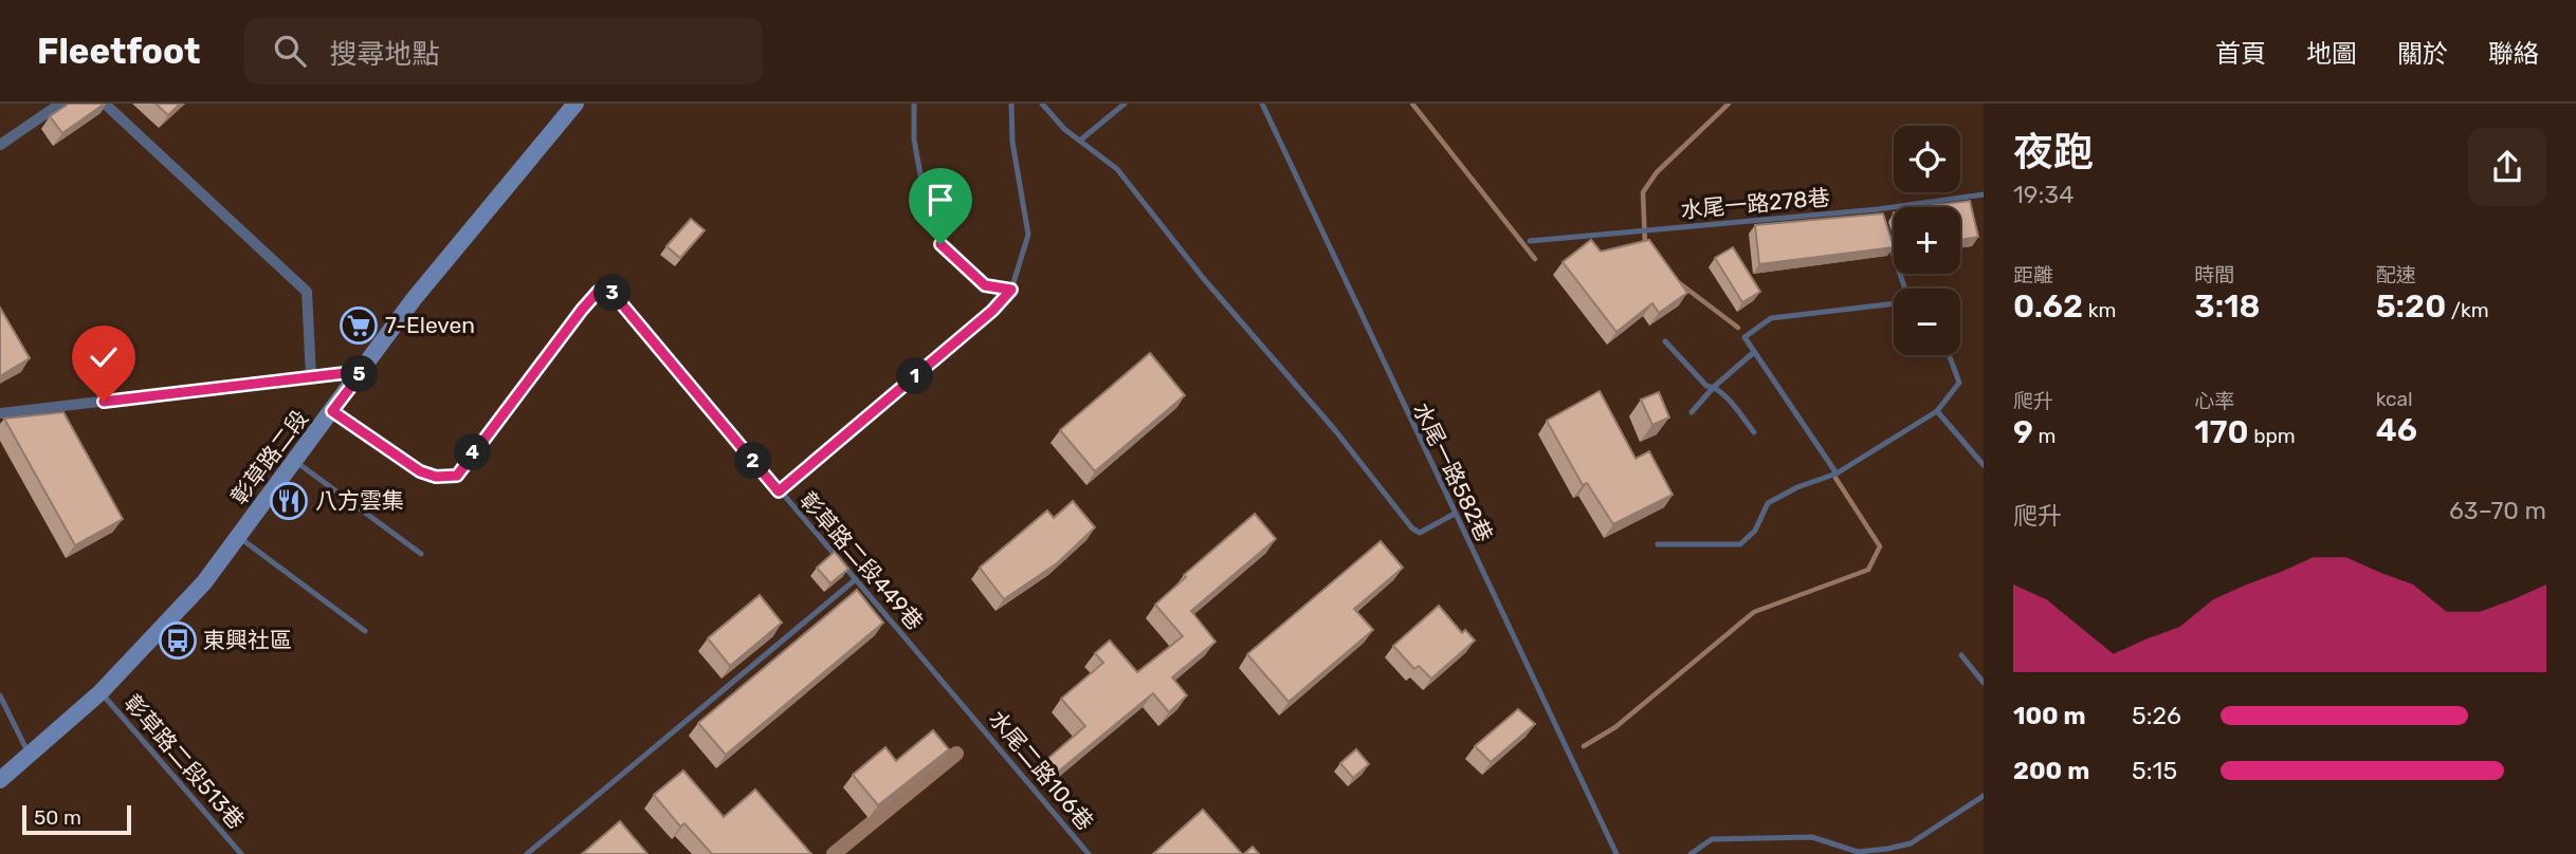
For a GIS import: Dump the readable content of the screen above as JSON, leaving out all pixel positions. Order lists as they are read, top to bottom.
{
  "streets": {
    "street": ["彰草路二段"],
    "lane": [
      "水尾一路278巷",
      "水尾一路582巷",
      "彰草路二段449巷",
      "彰草路二段513巷",
      "水尾二路106巷"
    ]
  },
  "crossings": [
    ["彰草路二段", "彰草路二段449巷"],
    ["彰草路二段", "彰草路二段513巷"],
    ["彰草路二段449巷", "水尾二路106巷"]
  ],
  "places": {
    "supermarket": ["7-Eleven"],
    "restaurant": ["八方雲集"],
    "bus stop": ["東興社區"]
  },
  "scale_bar": "50 m",
  "page": {
    "header": "Fleetfoot",
    "search": "搜尋地點",
    "nav": [
      "首頁",
      "地圖",
      "關於",
      "聯絡"
    ],
    "heading": ["夜跑", "19:34"],
    "map_buttons": ["+", "−"],
    "stats": [
      ["距離", "0.62 km"],
      ["時間", "3:18"],
      ["配速", "5:20 /km"],
      ["爬升", "9 m"],
      ["心率", "170 bpm"],
      ["kcal", "46"]
    ],
    "pins": [
      "3",
      "5",
      "1",
      "4",
      "2"
    ],
    "chart": ["爬升", "63–70 m"],
    "list": [
      {
        "name": "100 m",
        "note": "5:26"
      },
      {
        "name": "200 m",
        "note": "5:15"
      }
    ],
    "scale": "50 m"
  }
}
